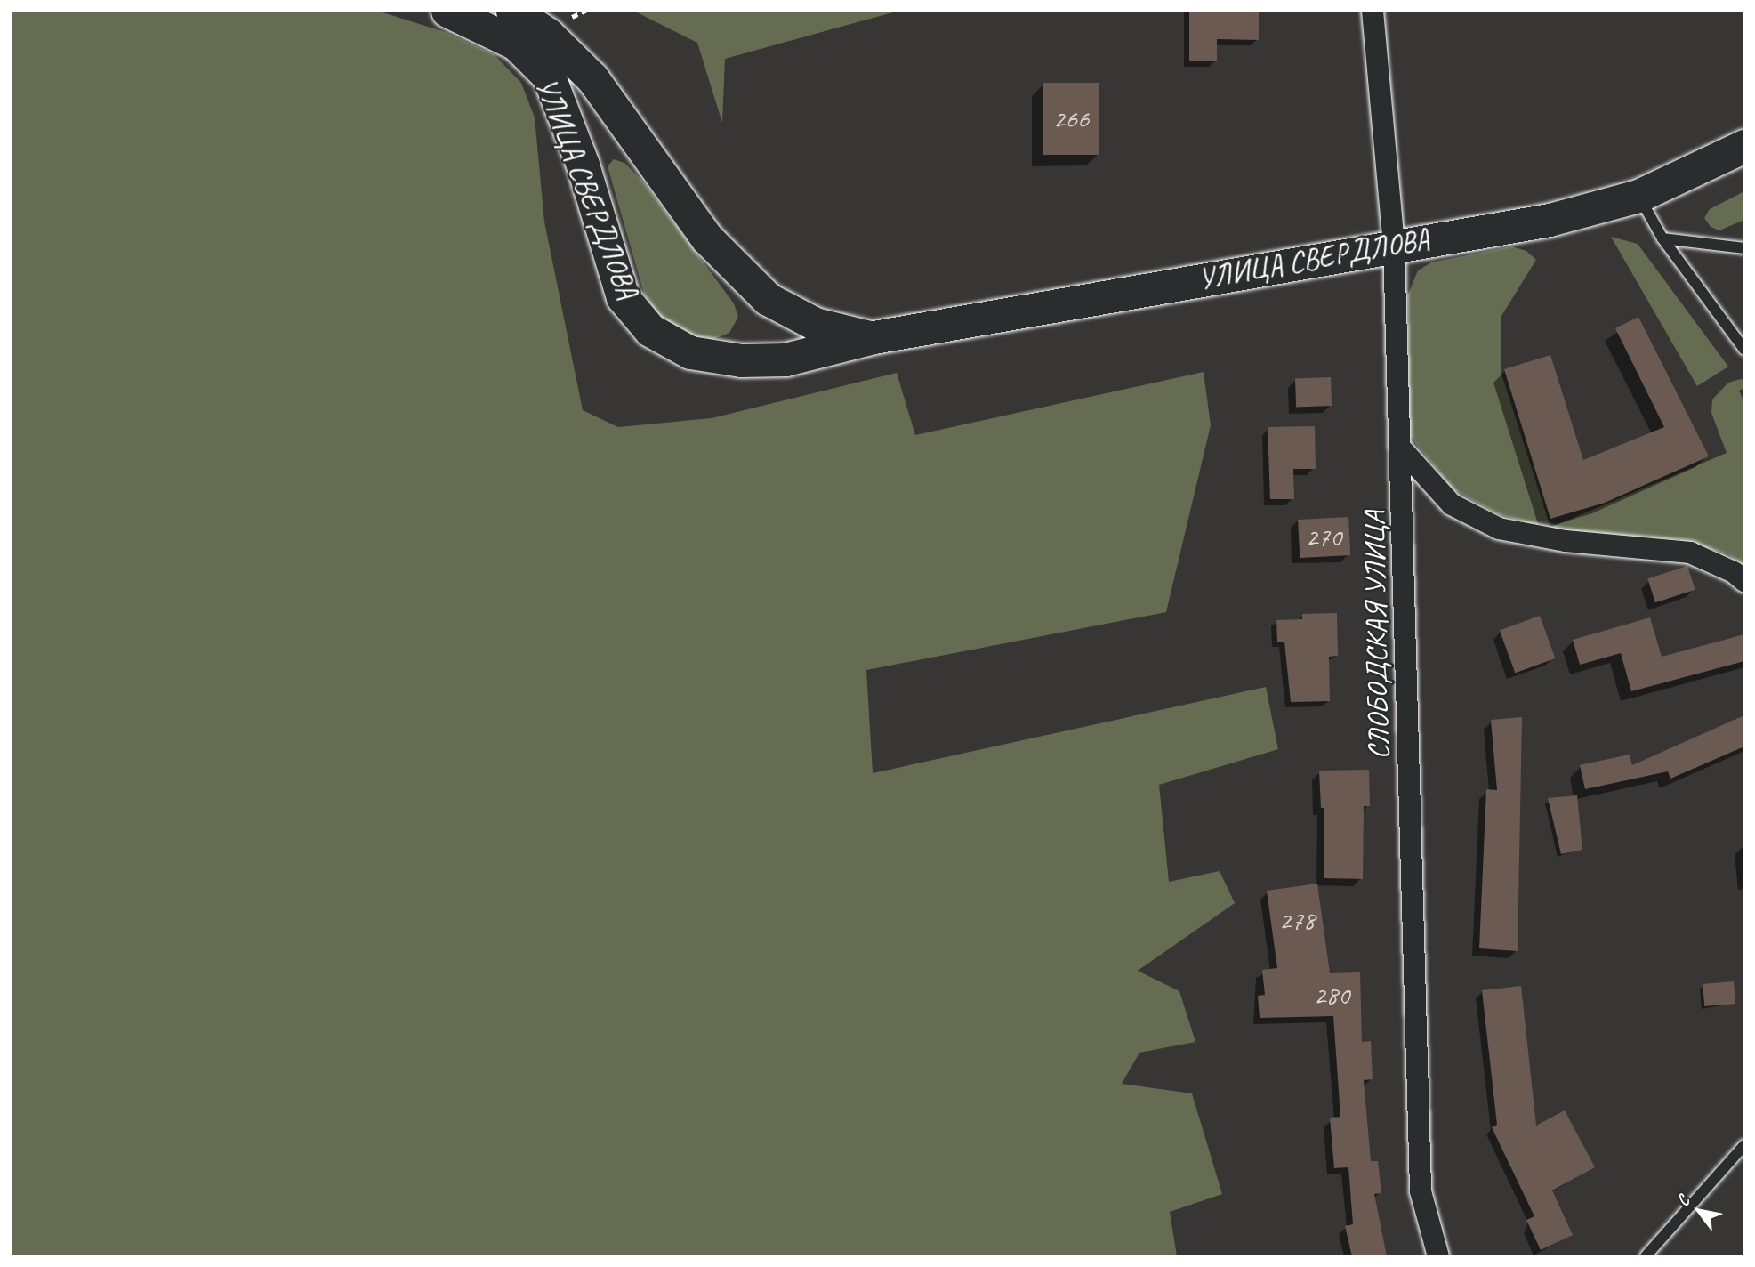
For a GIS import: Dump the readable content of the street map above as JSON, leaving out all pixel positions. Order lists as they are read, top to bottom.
{
  "streets": {
    "main road": ["УЛИЦА СВЕРДЛОВА"],
    "street": ["СЛОБОДСКАЯ УЛИЦА"]
  },
  "crossings": [
    ["УЛИЦА СВЕРДЛОВА", "СЛОБОДСКАЯ УЛИЦА"]
  ],
  "house_numbers": [
    "266",
    "270",
    "278",
    "280"
  ],
  "north": "top left"
}
